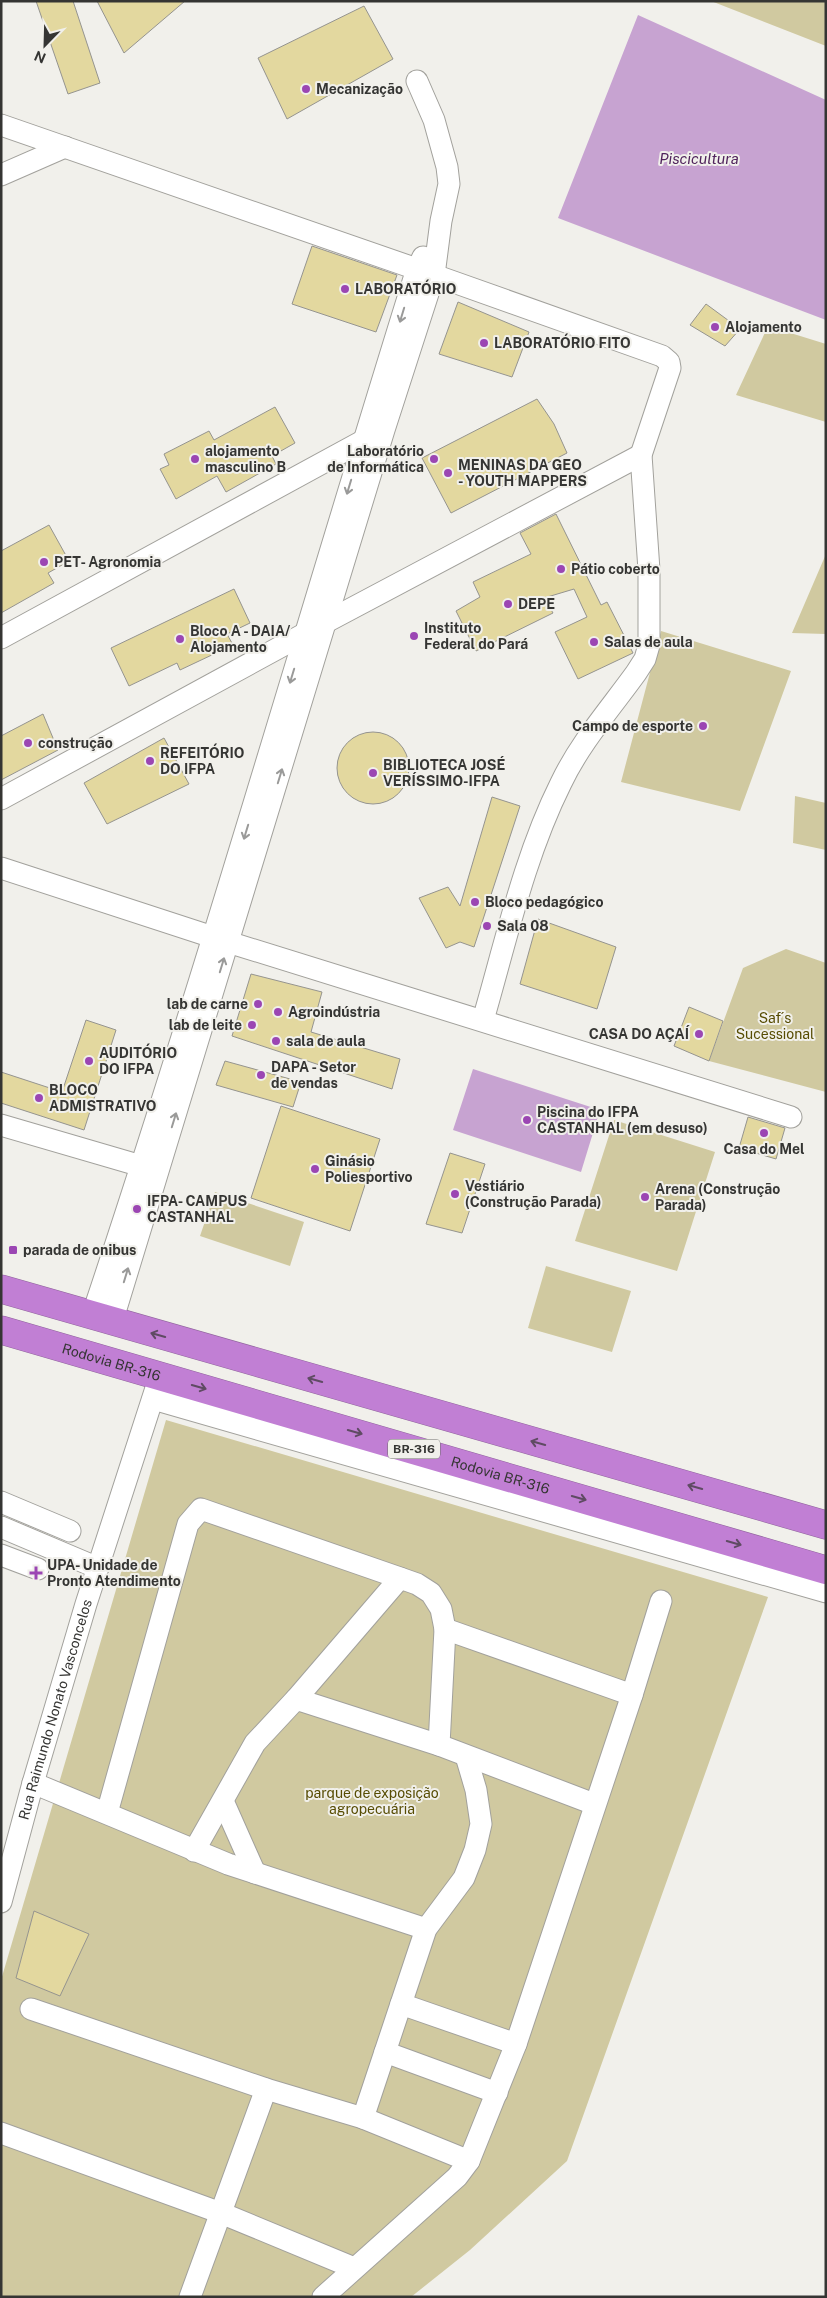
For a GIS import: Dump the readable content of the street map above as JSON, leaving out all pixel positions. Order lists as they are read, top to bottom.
{
  "streets": {
    "highway": ["Rodovia BR-316", "BR-316"],
    "street": ["Rua Raimundo Nonato Vasconcelos"]
  },
  "crossings": [
    ["Rodovia BR-316", "Rua Raimundo Nonato Vasconcelos"]
  ],
  "water": ["Piscicultura"],
  "parks": ["Saf´s Sucessional", "parque de exposição agropecuária"],
  "places": {
    "other": [
      "Mecanização",
      "LABORATÓRIO",
      "Alojamento",
      "LABORATÓRIO FITO",
      "alojamento masculino B",
      "Laboratório de Informática",
      "MENINAS DA GEO - YOUTH MAPPERS",
      "PET- Agronomia",
      "Pátio coberto",
      "DEPE",
      "Instituto Federal do Pará",
      "Bloco A - DAIA/ Alojamento",
      "Salas de aula",
      "Campo de esporte",
      "construção",
      "REFEITÓRIO DO IFPA",
      "BIBLIOTECA JOSÉ VERÍSSIMO-IFPA",
      "Bloco pedagógico",
      "Sala 08",
      "lab de carne",
      "Agroindústria",
      "lab de leite",
      "CASA DO AÇAÍ",
      "sala de aula",
      "AUDITÓRIO DO IFPA",
      "DAPA - Setor de vendas",
      "BLOCO ADMISTRATIVO",
      "Piscina do IFPA CASTANHAL (em desuso)",
      "Casa do Mel",
      "Ginásio Poliesportivo",
      "Vestiário (Construção Parada)",
      "Arena (Construção Parada)",
      "IFPA- CAMPUS CASTANHAL"
    ],
    "transit": ["parada de onibus"],
    "health": ["UPA- Unidade de Pronto Atendimento"]
  },
  "north": "bottom left"
}
